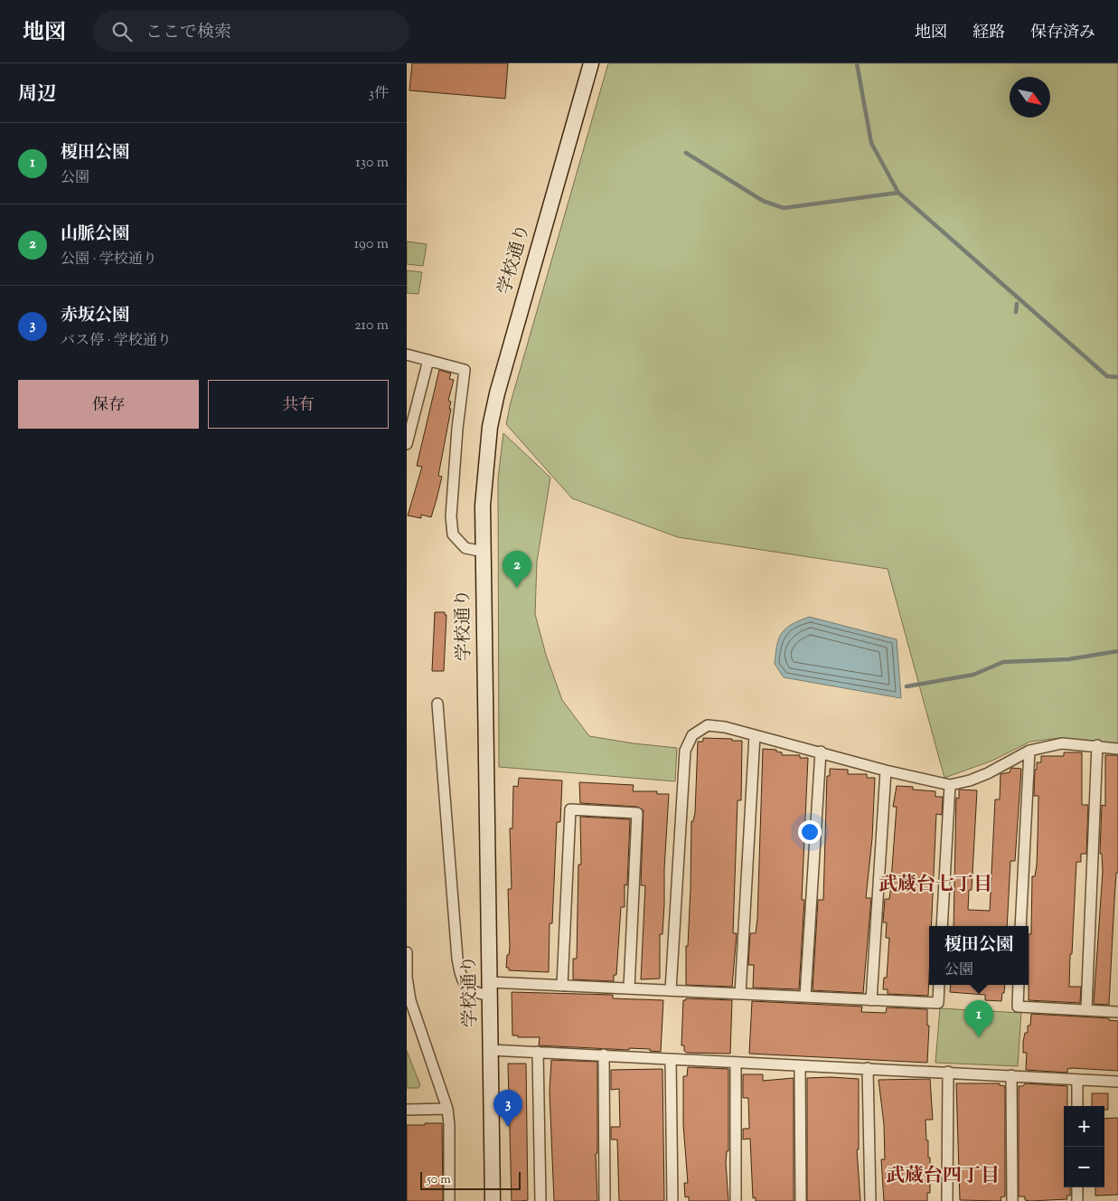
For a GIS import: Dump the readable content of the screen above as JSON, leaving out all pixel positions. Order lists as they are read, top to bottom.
{
  "streets": {
    "street": ["学校通り"]
  },
  "districts": ["武蔵台七丁目", "武蔵台四丁目"],
  "scale_bar": "50 m",
  "north": "bottom right",
  "page": {
    "header": "地図",
    "search": "ここで検索",
    "nav": ["地図", "経路", "保存済み"],
    "heading": ["周辺", "3件"],
    "list": [
      {
        "mark": "1",
        "name": "榎田公園",
        "note": "公園",
        "value": "130 m"
      },
      {
        "mark": "2",
        "name": "山脈公園",
        "note": "公園 · 学校通り",
        "value": "190 m"
      },
      {
        "mark": "3",
        "name": "赤坂公園",
        "note": "バス停 · 学校通り",
        "value": "210 m"
      }
    ],
    "buttons": ["保存", "共有"],
    "pins": ["2", "1", "3"],
    "popup": ["榎田公園", "公園"],
    "map_buttons": ["+", "−"],
    "scale": "50 m"
  }
}
